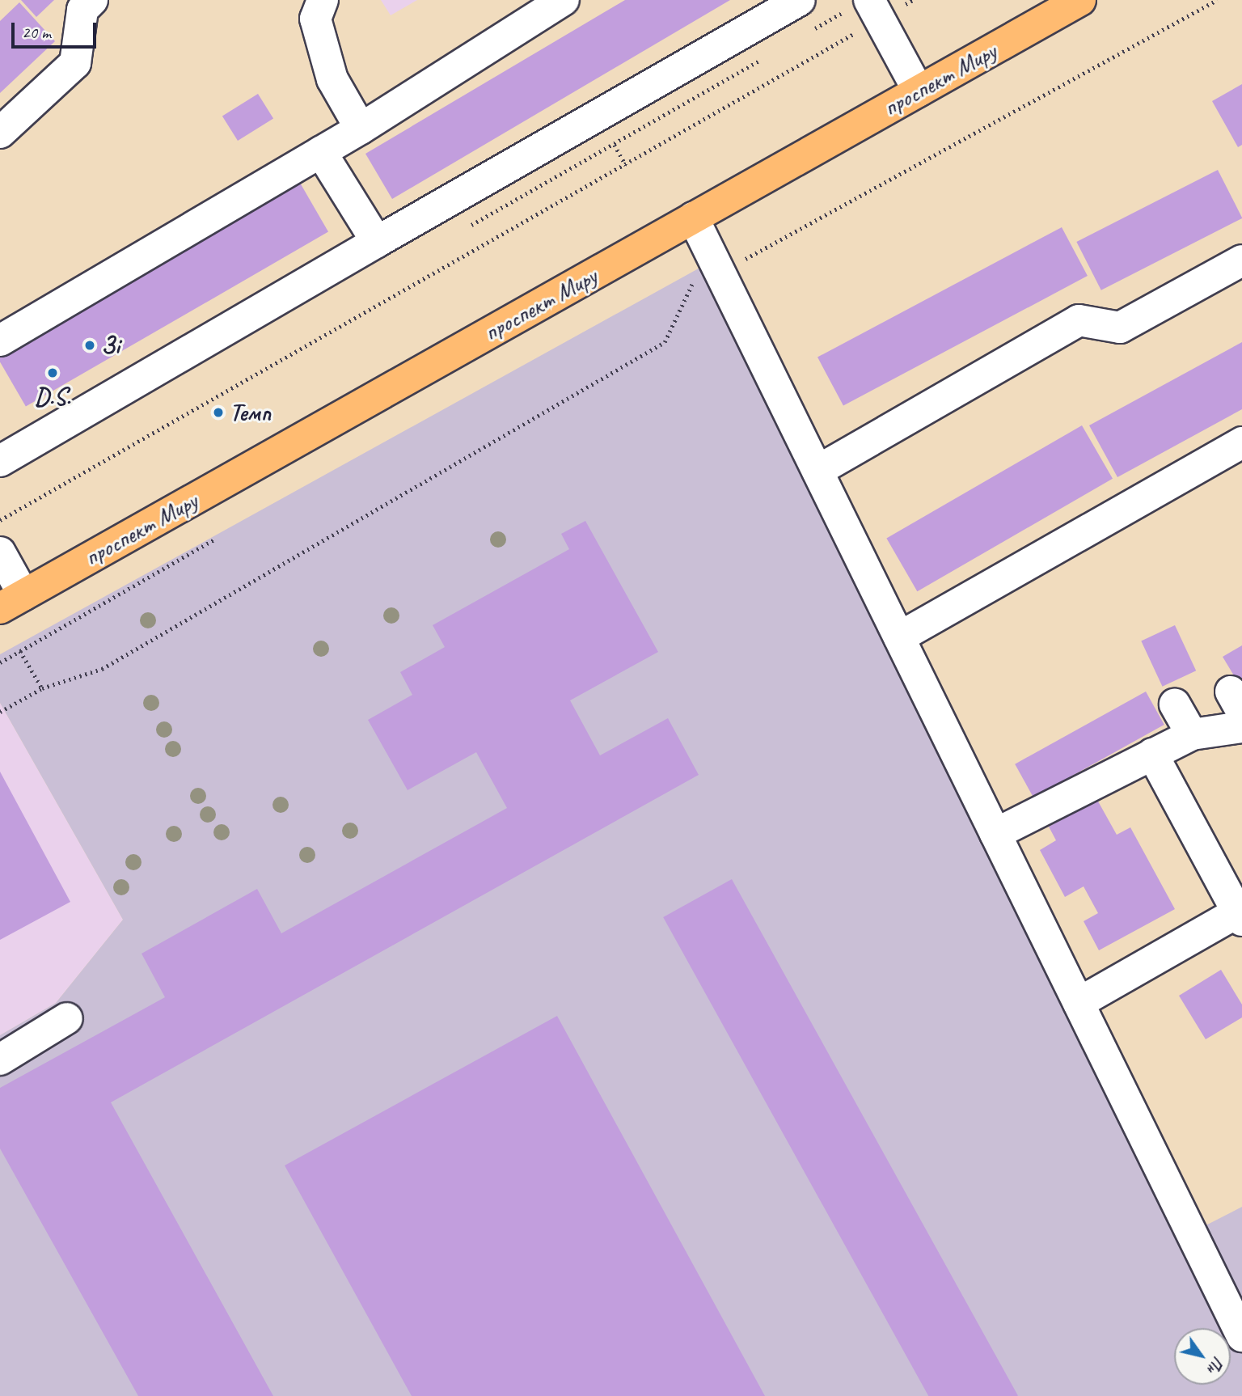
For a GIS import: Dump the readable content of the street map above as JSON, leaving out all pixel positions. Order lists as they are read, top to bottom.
{
  "streets": {
    "main road": ["проспект Миру"]
  },
  "places": ["Зі", "D.S.", "Темп"],
  "scale_bar": "20 m",
  "north": "bottom right"
}
